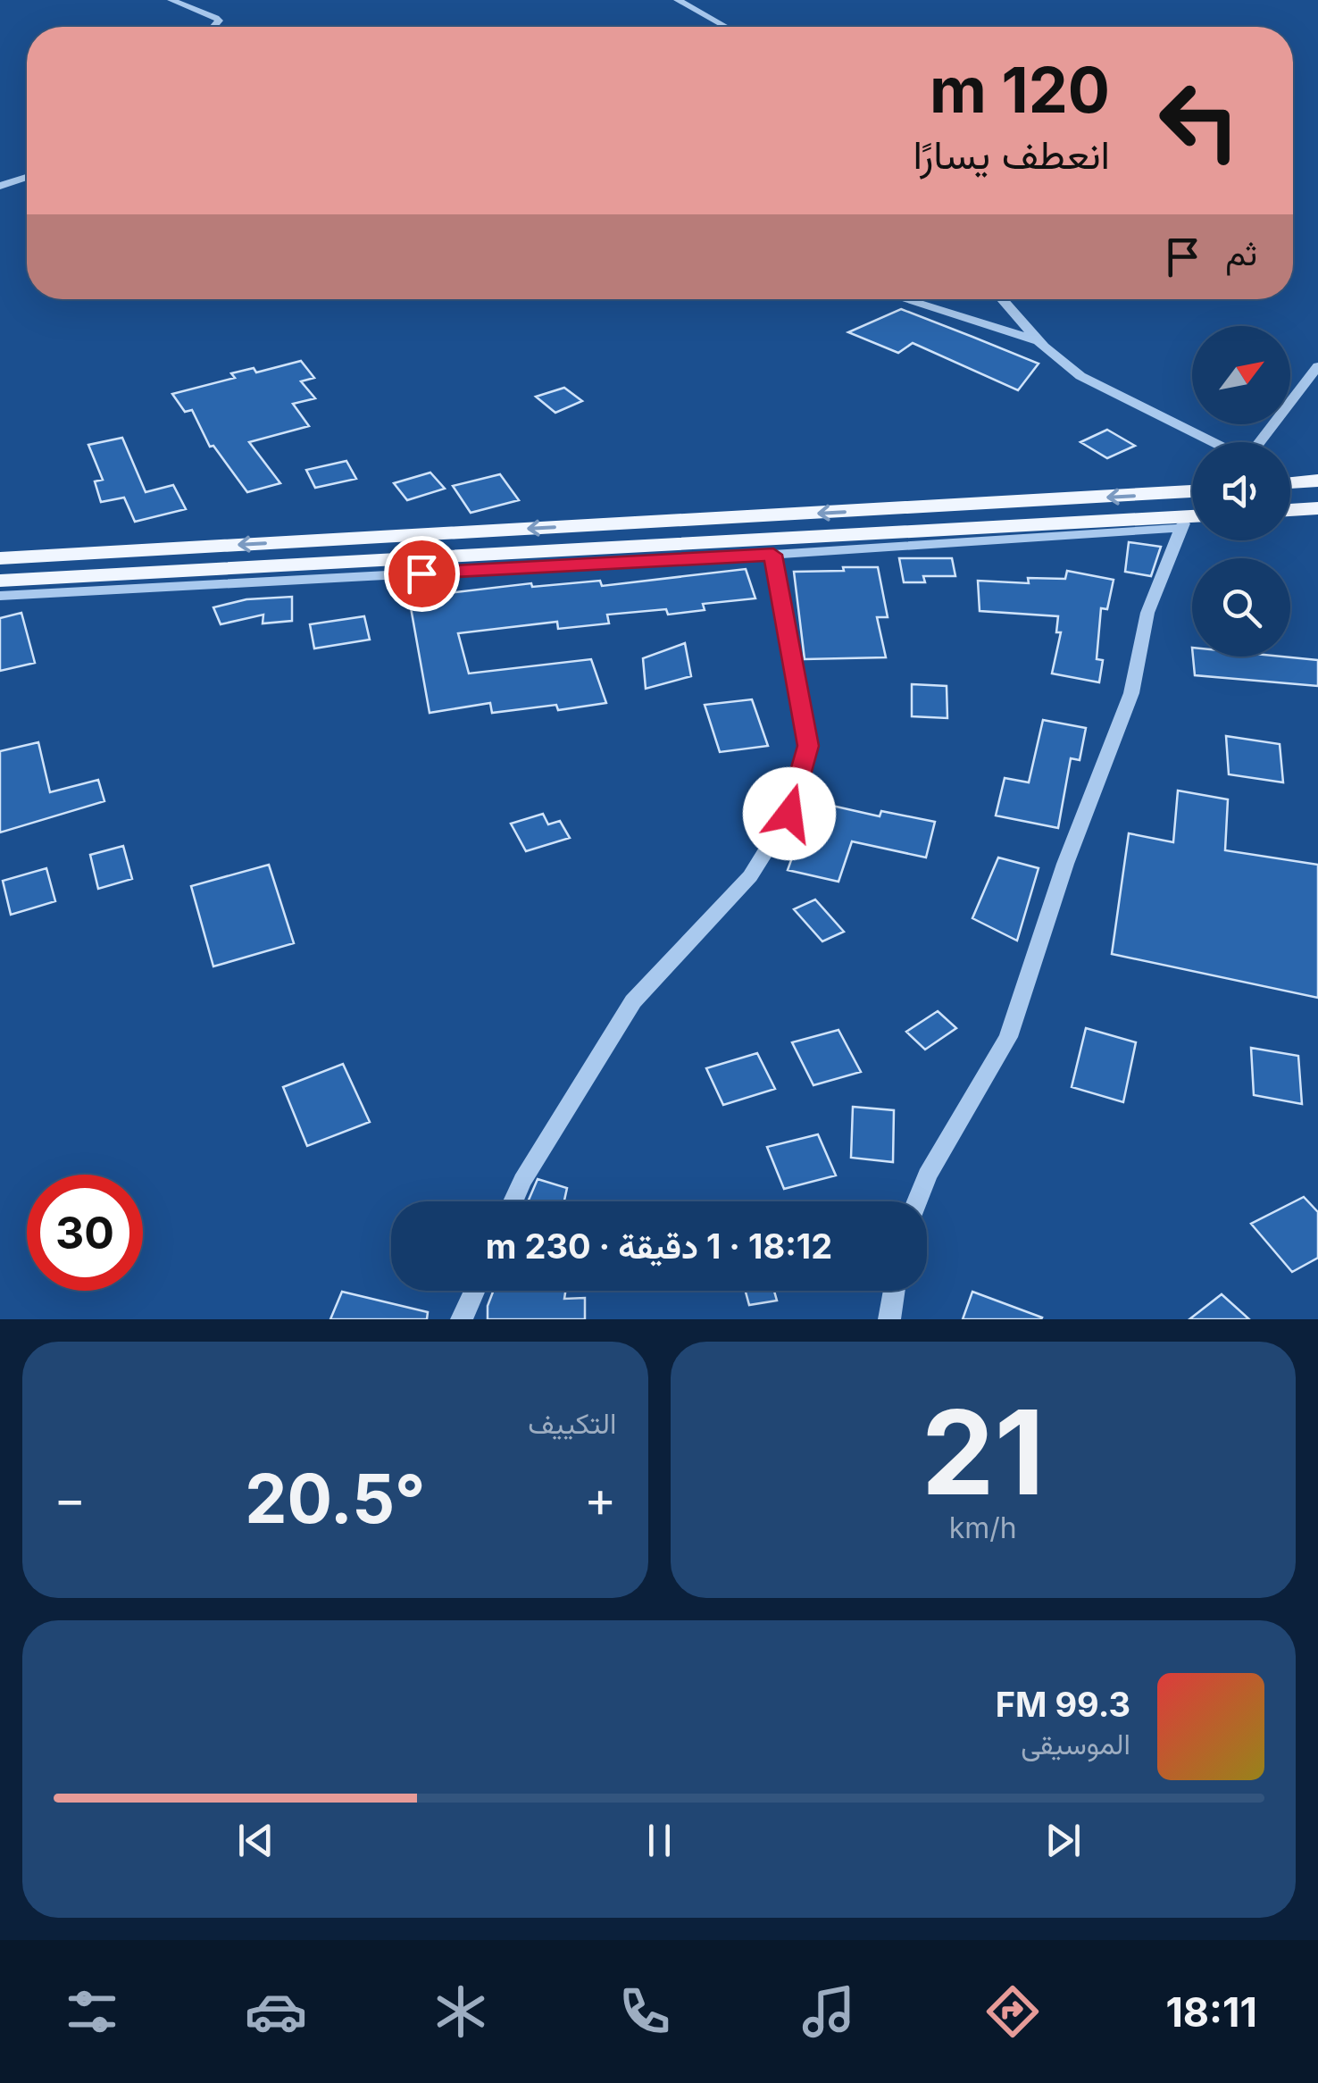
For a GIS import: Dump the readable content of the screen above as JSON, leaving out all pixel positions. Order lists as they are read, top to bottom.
{
  "north": "top right",
  "page": {
    "turn": ["120 m", "انعطف يسارًا"],
    "then": "ثم",
    "limit": "30",
    "trip": "18:12 · 1 دقيقة · 230 m",
    "tile": [
      ["21", "km/h"],
      "التكييف"
    ],
    "heat": ["−", "20.5°", "+"],
    "song": ["99.3 FM", "الموسيقى"],
    "tabs": "18:11"
  }
}
